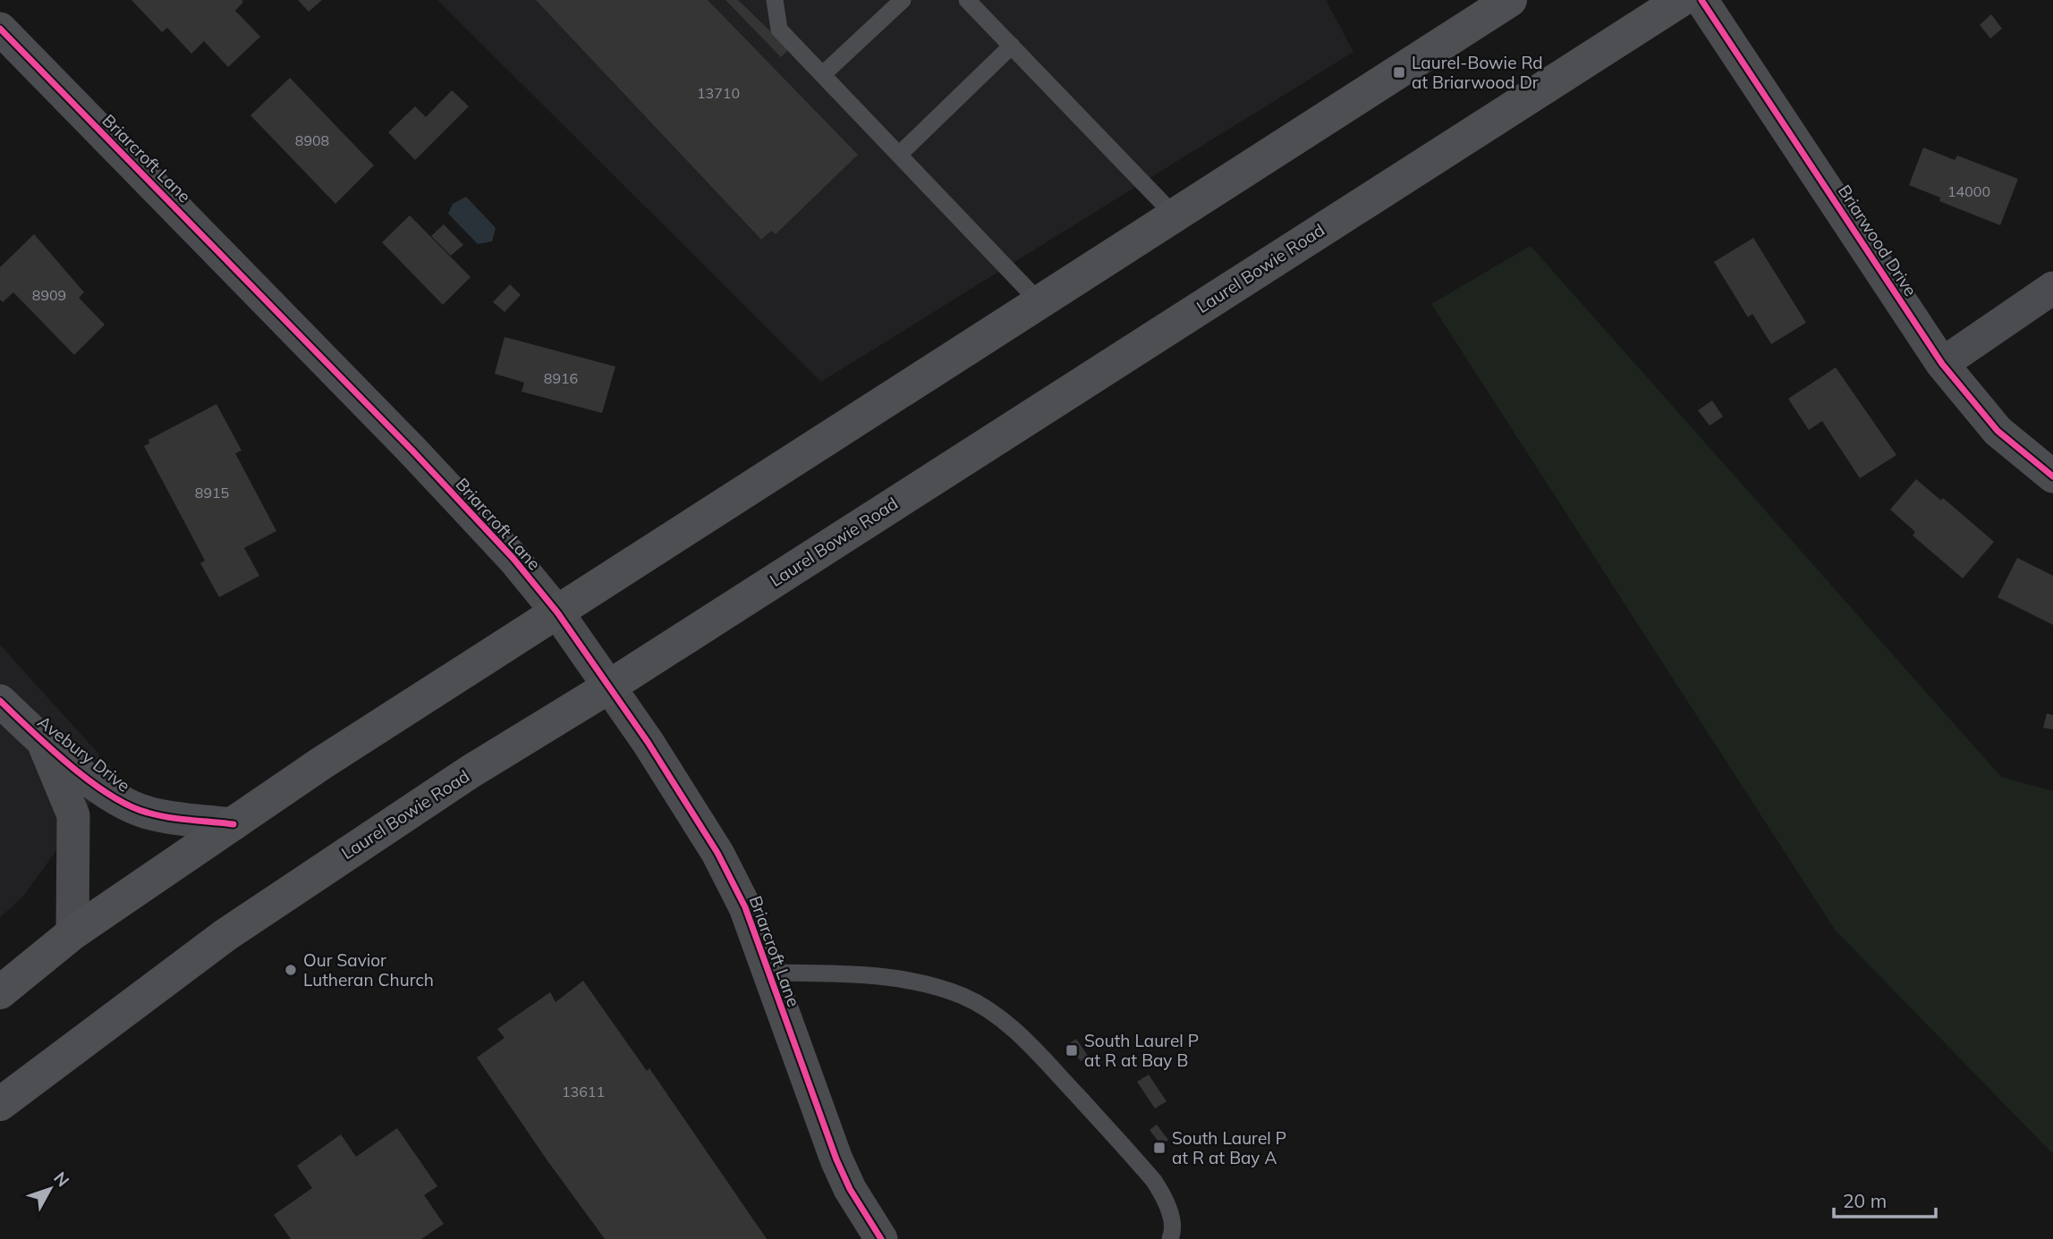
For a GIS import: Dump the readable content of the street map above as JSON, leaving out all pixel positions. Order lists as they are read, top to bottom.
{
  "streets": {
    "main road": ["Laurel Bowie Road"],
    "street": ["Briarcroft Lane", "Briarwood Drive", "Avebury Drive"]
  },
  "crossings": [
    ["Briarcroft Lane", "Laurel Bowie Road"]
  ],
  "places": {
    "transit": ["Laurel-Bowie Rd at Briarwood Dr", "South Laurel P at R at Bay B", "South Laurel P at R at Bay A"],
    "other": ["Our Savior Lutheran Church"]
  },
  "house_numbers": [
    "13710",
    "8908",
    "14000",
    "8909",
    "8916",
    "8915",
    "13611"
  ],
  "scale_bar": "20 m",
  "north": "top right"
}
